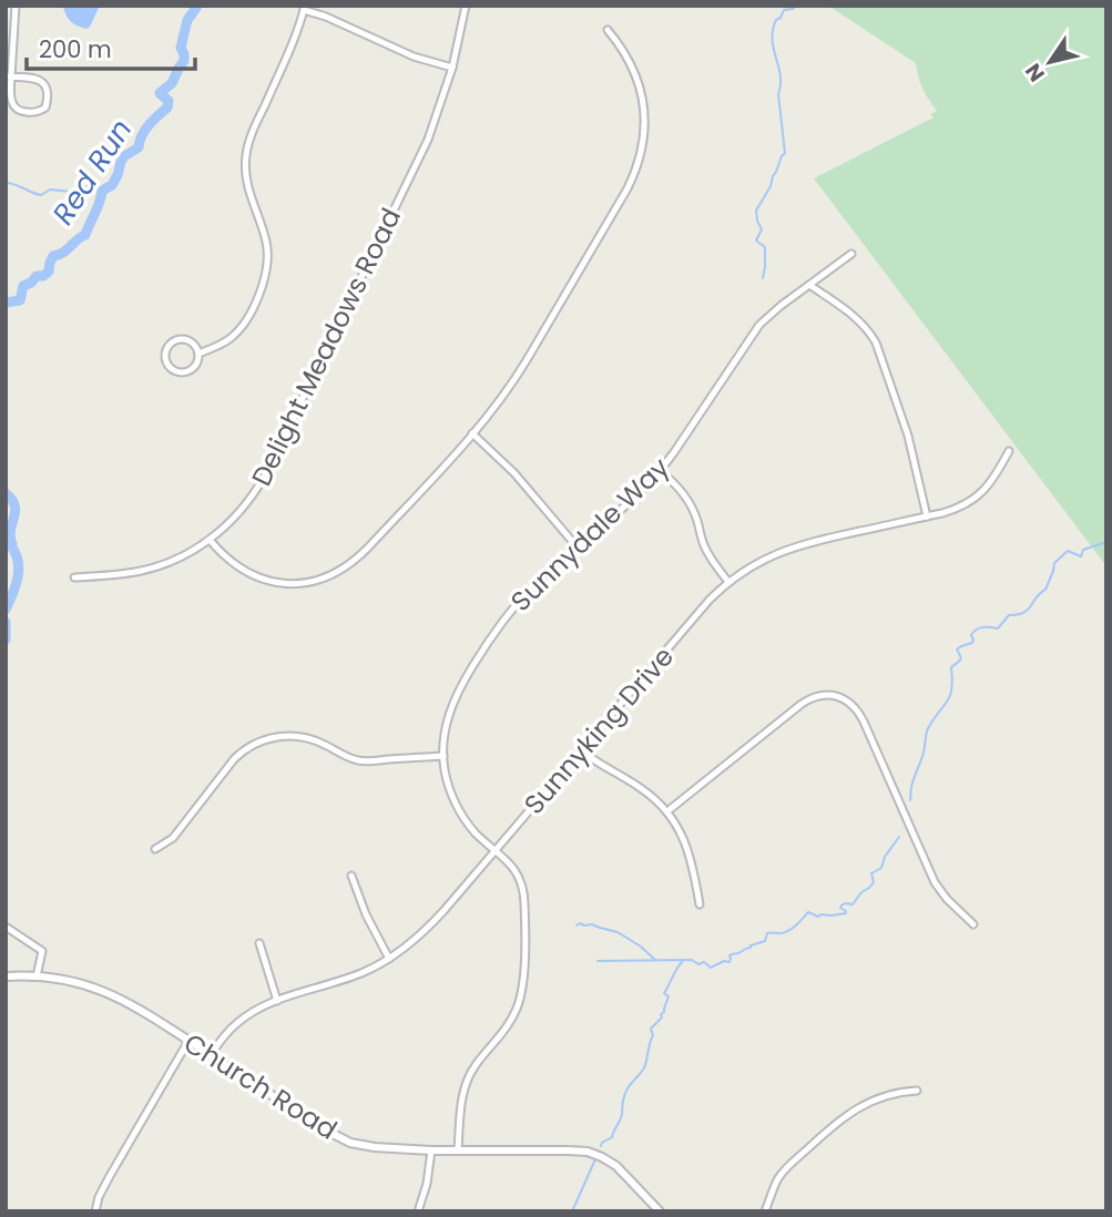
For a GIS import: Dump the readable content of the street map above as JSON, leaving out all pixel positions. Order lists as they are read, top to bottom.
{
  "streets": {
    "street": [
      "Delight Meadows Road",
      "Sunnydale Way",
      "Sunnyking Drive",
      "Church Road"
    ]
  },
  "crossings": [
    ["Sunnydale Way", "Sunnyking Drive"],
    ["Sunnydale Way", "Church Road"],
    ["Sunnyking Drive", "Church Road"]
  ],
  "water": ["Red Run"],
  "scale_bar": "200 m",
  "north": "bottom left"
}
